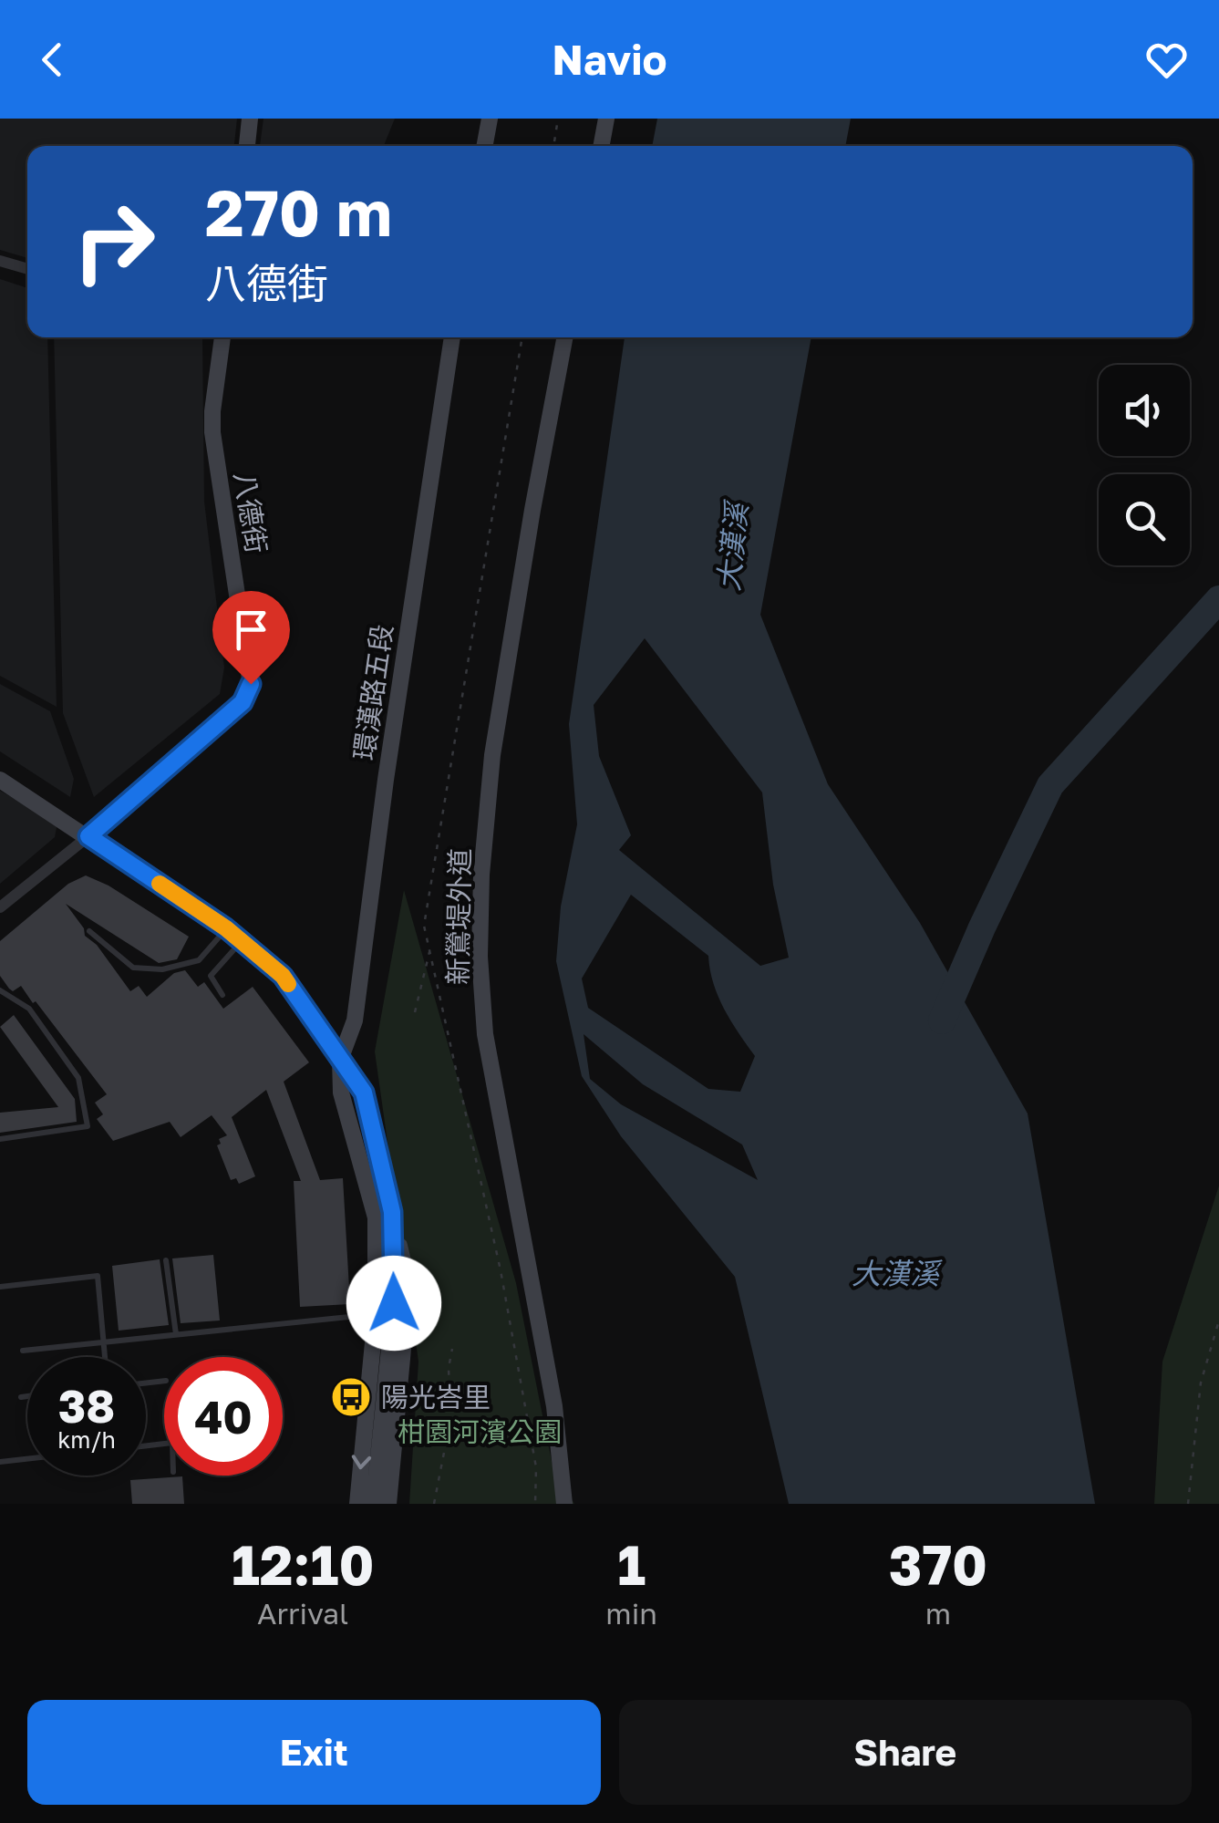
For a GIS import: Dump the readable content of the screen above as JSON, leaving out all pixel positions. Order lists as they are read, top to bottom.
{
  "streets": {
    "street": ["八德街", "環漢路五段", "新鶯堤外道"]
  },
  "water": ["大漢溪"],
  "parks": ["柑園河濱公園"],
  "places": {
    "bus stop": ["陽光峇里"]
  },
  "page": {
    "header": "Navio",
    "turn": ["270 m", "八德街"],
    "speed": "38 km/h",
    "limit": "40",
    "eta": [
      "12:10",
      "Arrival",
      "1",
      "min",
      "370",
      "m"
    ],
    "buttons": ["Exit", "Share"]
  }
}
